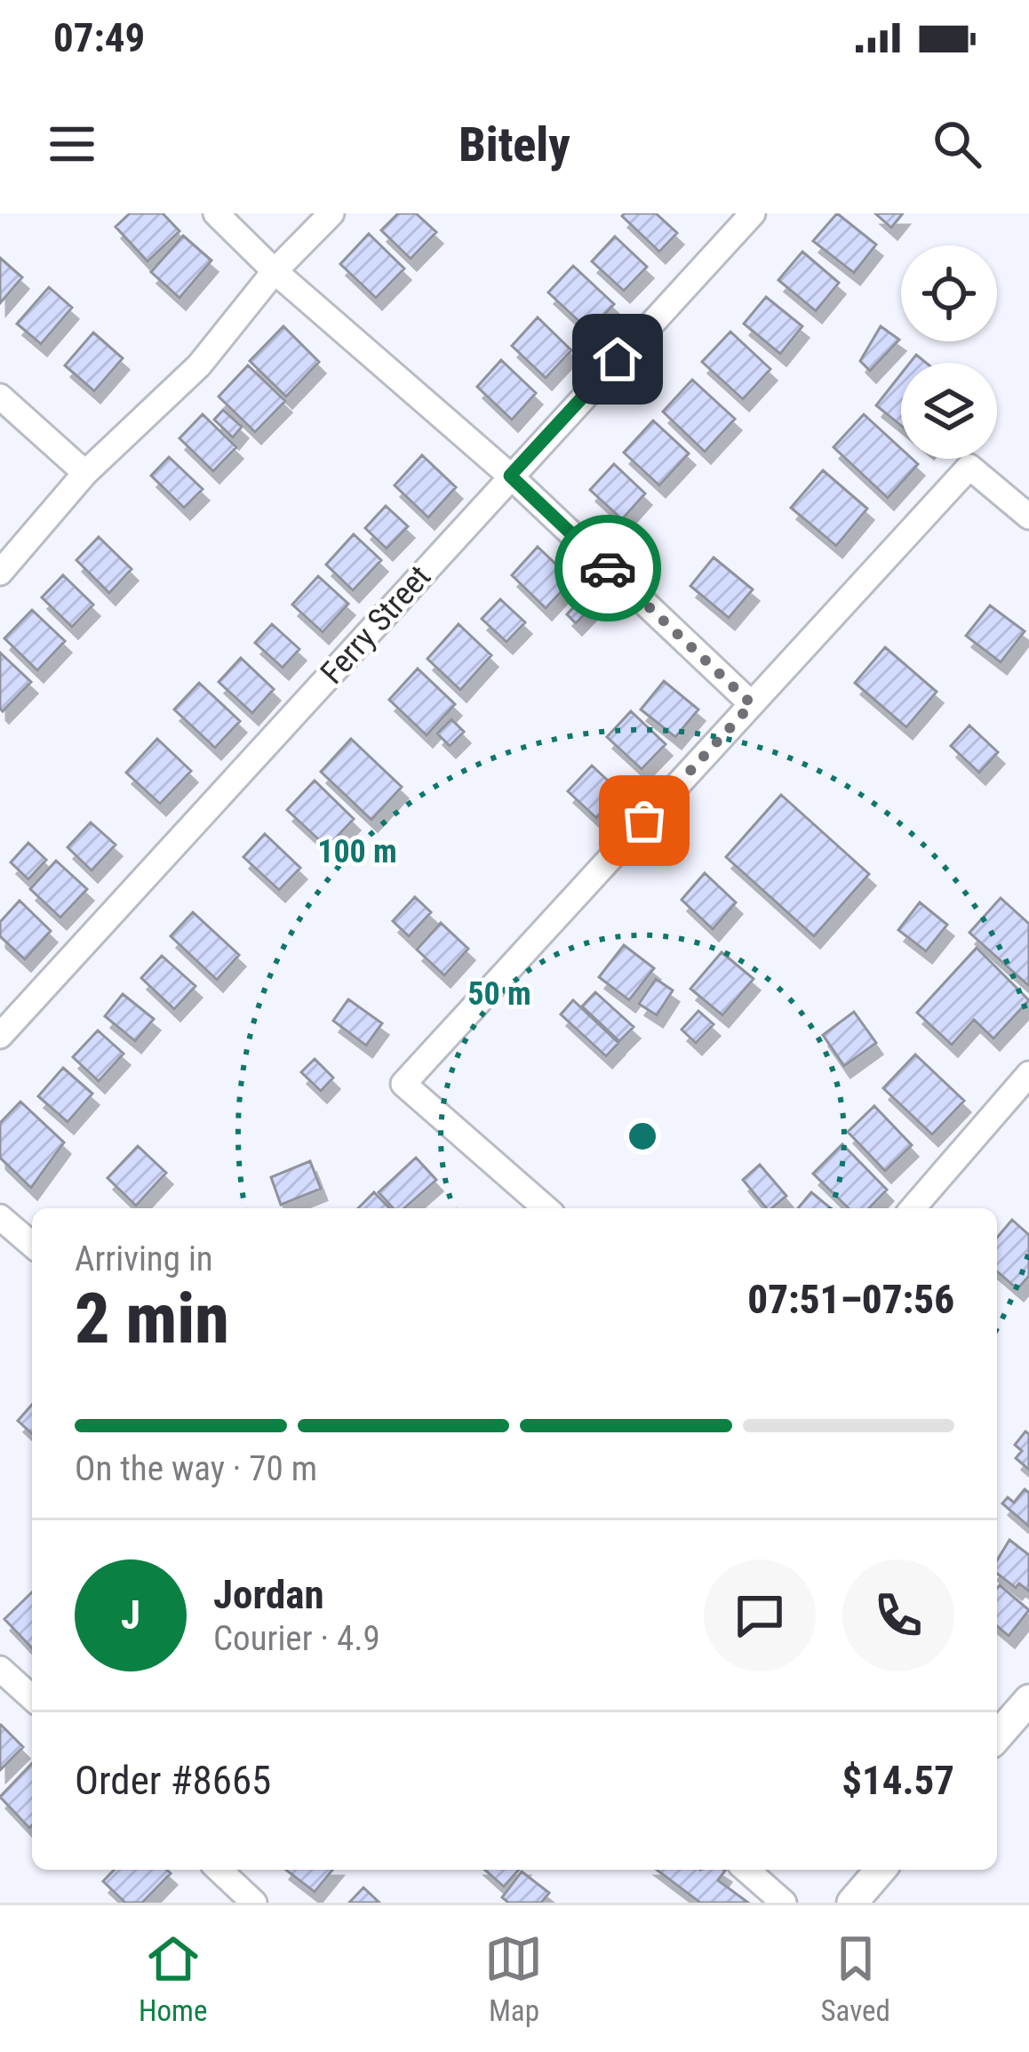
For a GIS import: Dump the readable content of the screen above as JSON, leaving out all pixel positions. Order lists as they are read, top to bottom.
{
  "streets": {
    "street": ["Ferry Street"]
  },
  "page": {
    "status": "07:49",
    "header": "Bitely",
    "heading": ["2 min", "Arriving in", "07:51–07:56"],
    "panel": [
      "Jordan",
      "Courier · 4.9",
      "Order #8665",
      "$14.57"
    ],
    "bar": "On the way · 70 m",
    "round": "J",
    "tabs": ["Home", "Map", "Saved"]
  },
  "rings": ["100 m", "50 m"]
}
